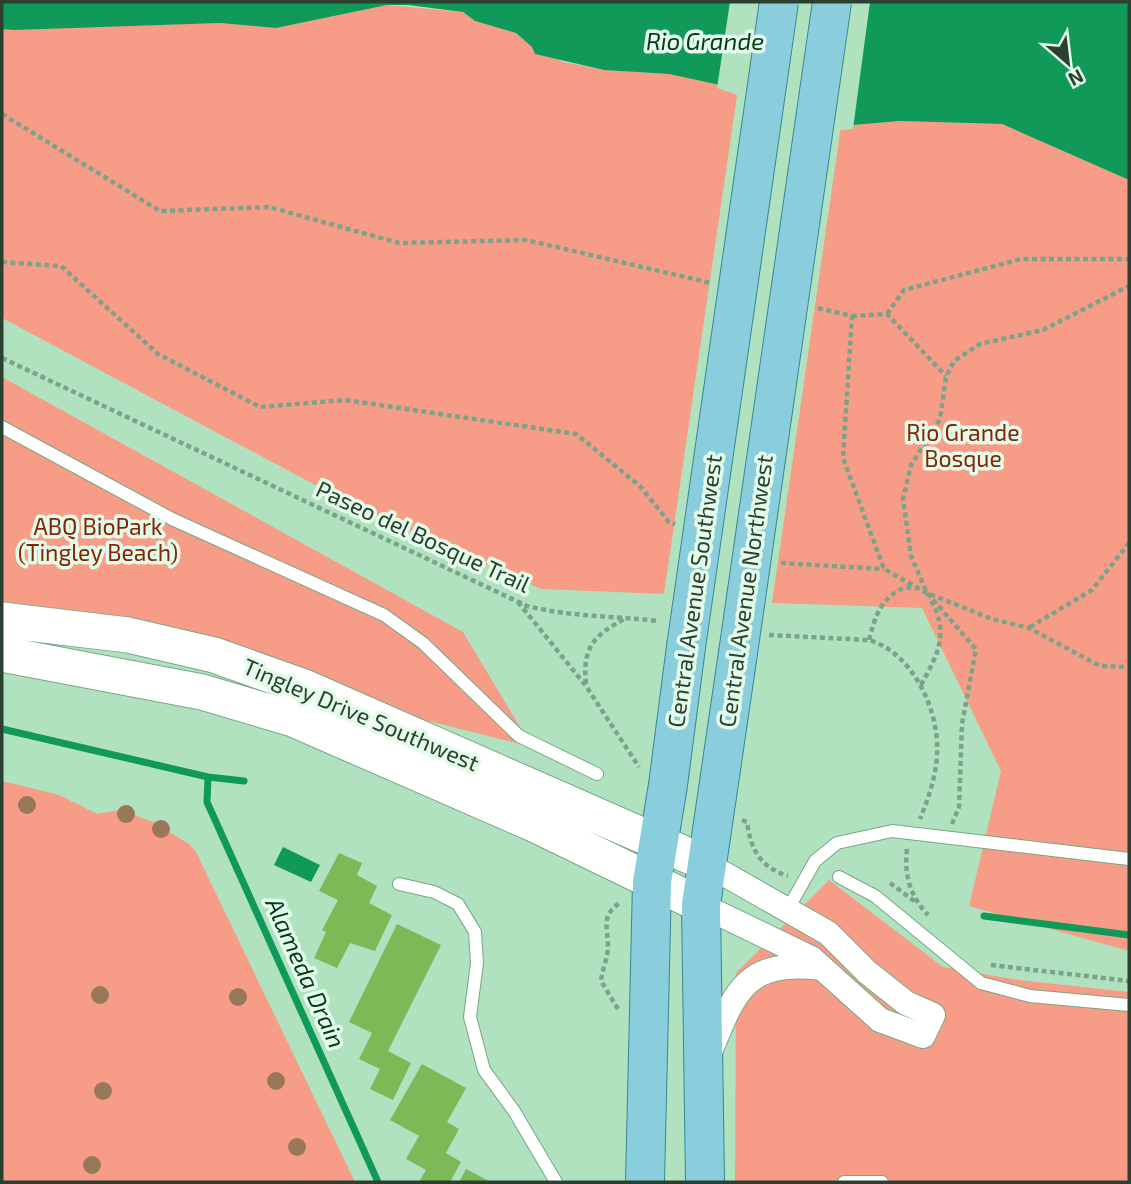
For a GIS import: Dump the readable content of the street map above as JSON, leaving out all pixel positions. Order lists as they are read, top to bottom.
{
  "streets": {
    "main road": ["Central Avenue Southwest", "Central Avenue Northwest"],
    "street": ["Tingley Drive Southwest"],
    "path": ["Paseo del Bosque Trail"]
  },
  "crossings": [
    ["Paseo del Bosque Trail", "Central Avenue Southwest"],
    ["Central Avenue Southwest", "Tingley Drive Southwest"],
    ["Central Avenue Northwest", "Tingley Drive Southwest"]
  ],
  "water": ["Rio Grande", "Alameda Drain"],
  "parks": ["Rio Grande Bosque", "ABQ BioPark (Tingley Beach)"],
  "north": "bottom right"
}
